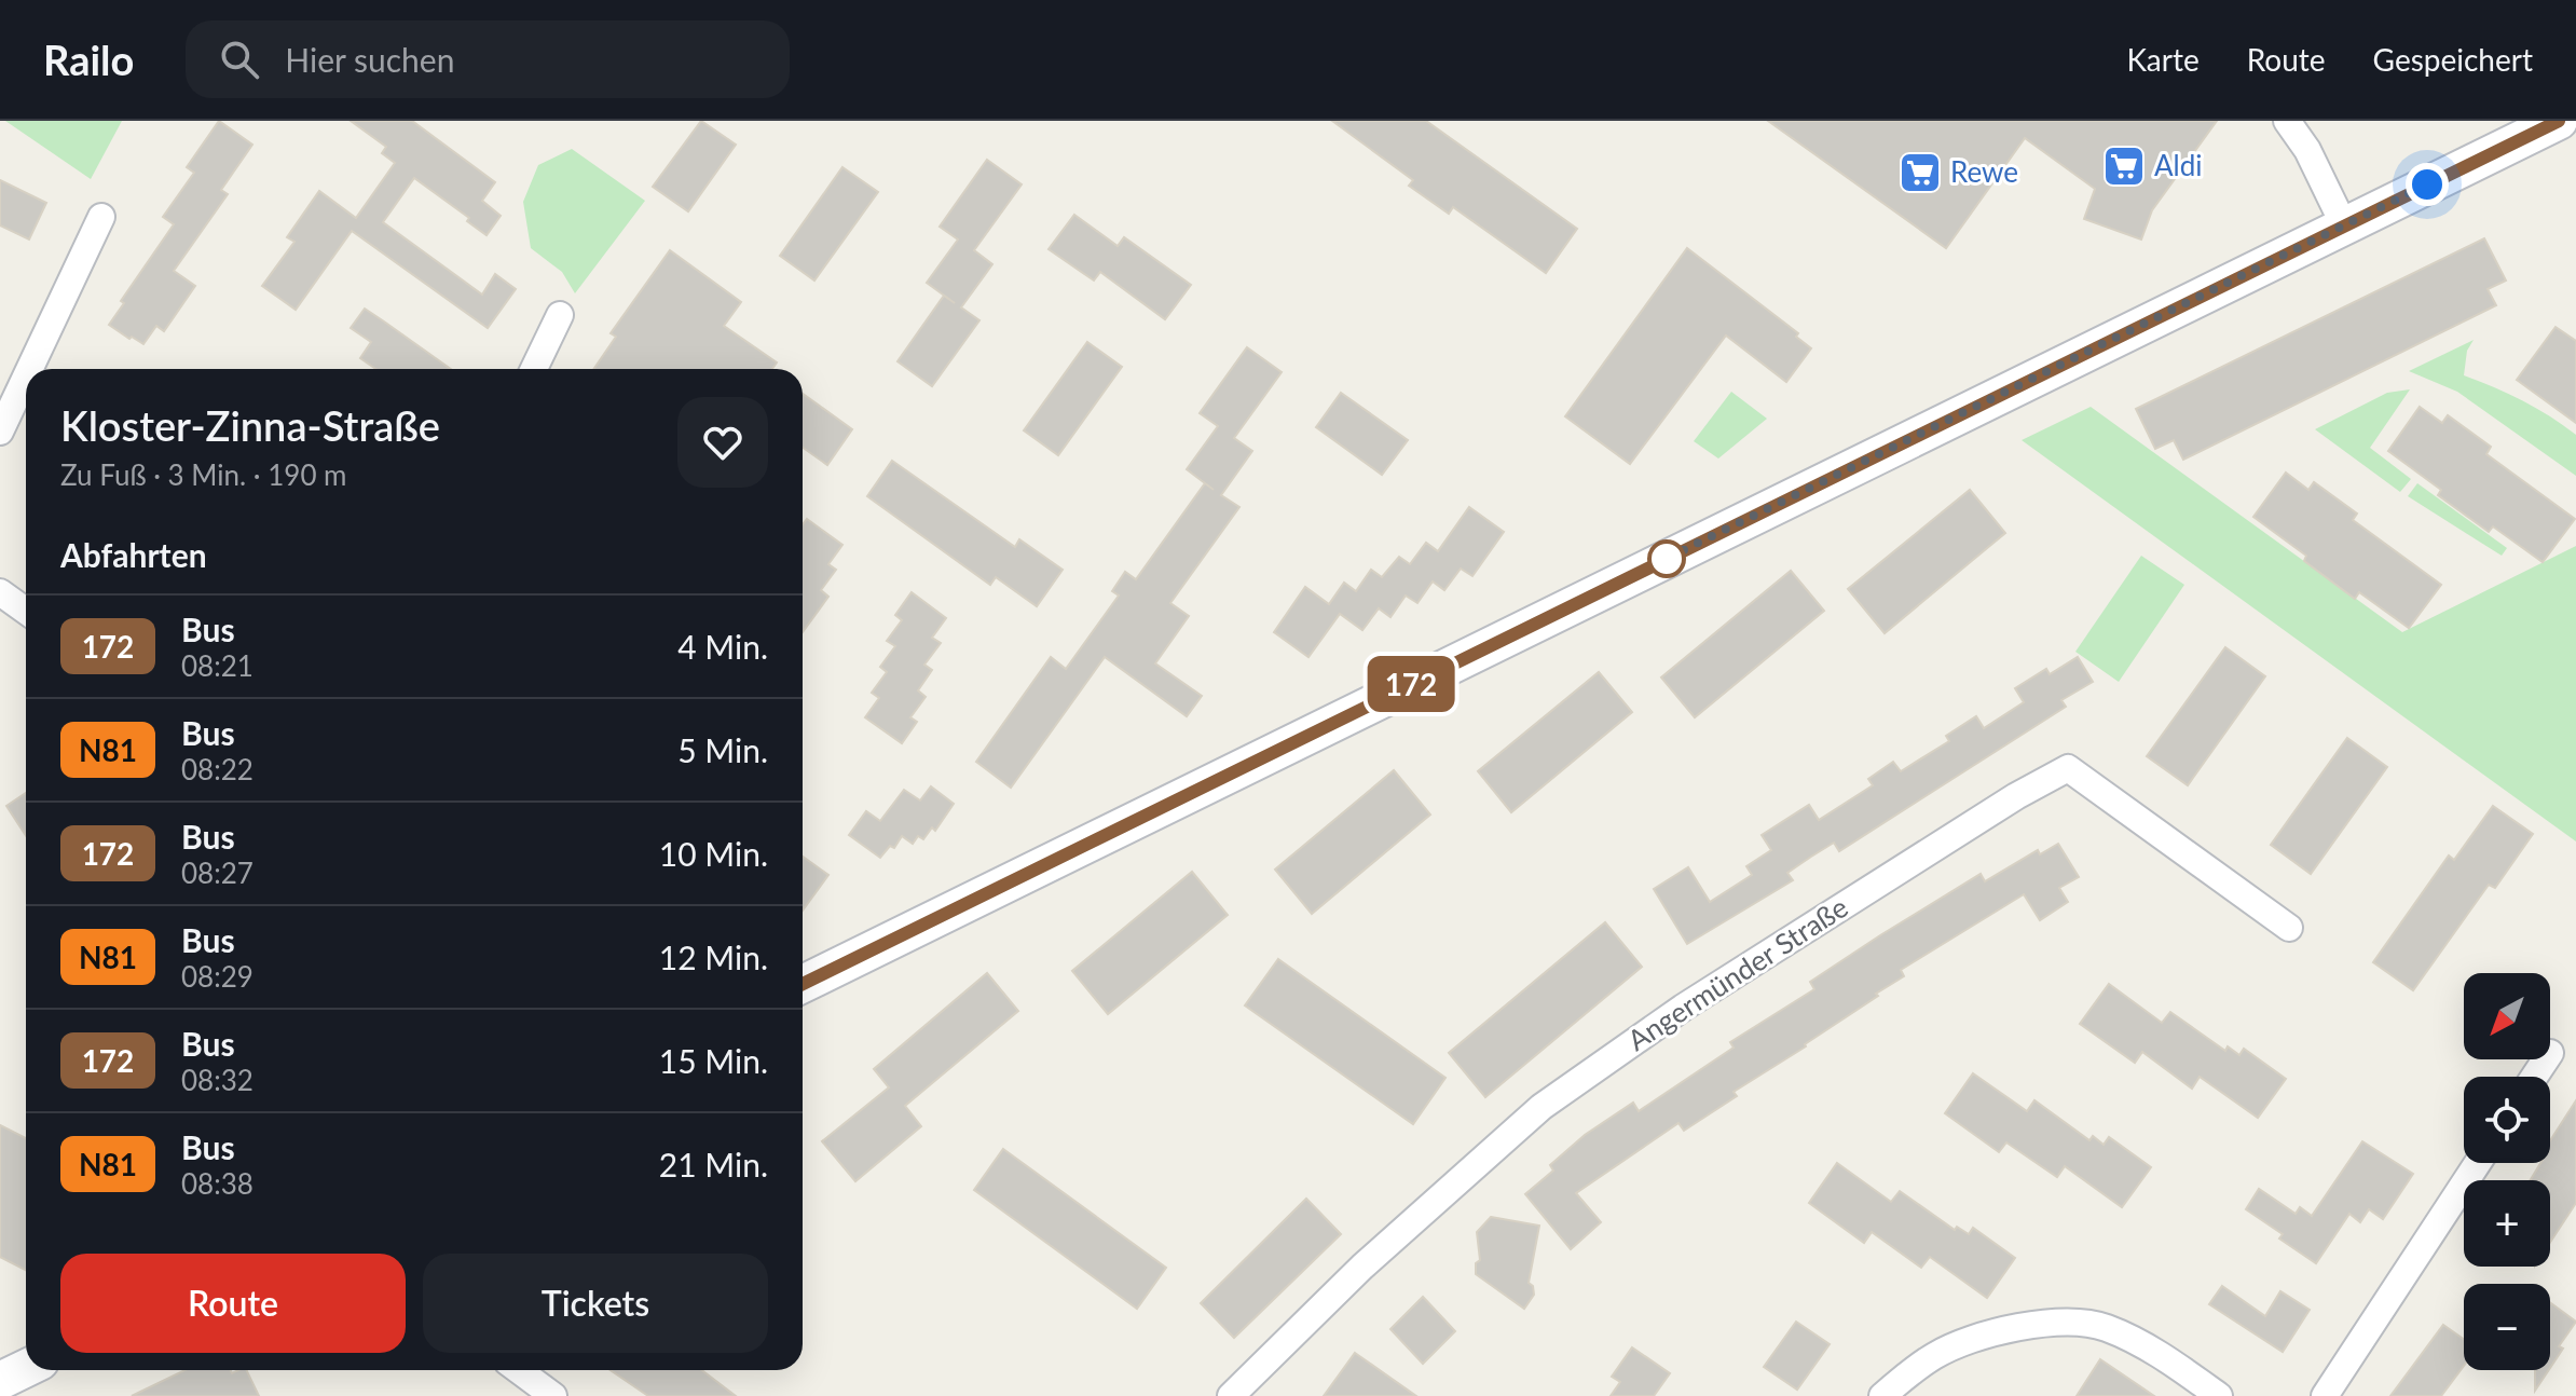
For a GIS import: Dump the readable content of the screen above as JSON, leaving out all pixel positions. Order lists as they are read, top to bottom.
{
  "streets": {
    "street": ["Angermünder Straße"]
  },
  "places": {
    "supermarket": ["Aldi", "Rewe"]
  },
  "lines": ["bus line 172"],
  "north": "bottom left",
  "page": {
    "header": "Railo",
    "search": "Hier suchen",
    "nav": ["Karte", "Route", "Gespeichert"],
    "on_map": "172",
    "heading": [
      ["Kloster-Zinna-Straße", "Zu Fuß · 3 Min. · 190 m"],
      "Abfahrten"
    ],
    "list": [
      {
        "mark": "172",
        "name": "Bus",
        "note": "08:21",
        "value": "4 Min."
      },
      {
        "mark": "N81",
        "name": "Bus",
        "note": "08:22",
        "value": "5 Min."
      },
      {
        "mark": "172",
        "name": "Bus",
        "note": "08:27",
        "value": "10 Min."
      },
      {
        "mark": "N81",
        "name": "Bus",
        "note": "08:29",
        "value": "12 Min."
      },
      {
        "mark": "172",
        "name": "Bus",
        "note": "08:32",
        "value": "15 Min."
      },
      {
        "mark": "N81",
        "name": "Bus",
        "note": "08:38",
        "value": "21 Min."
      }
    ],
    "map_buttons": ["+", "−"],
    "buttons": ["Route", "Tickets"]
  }
}
